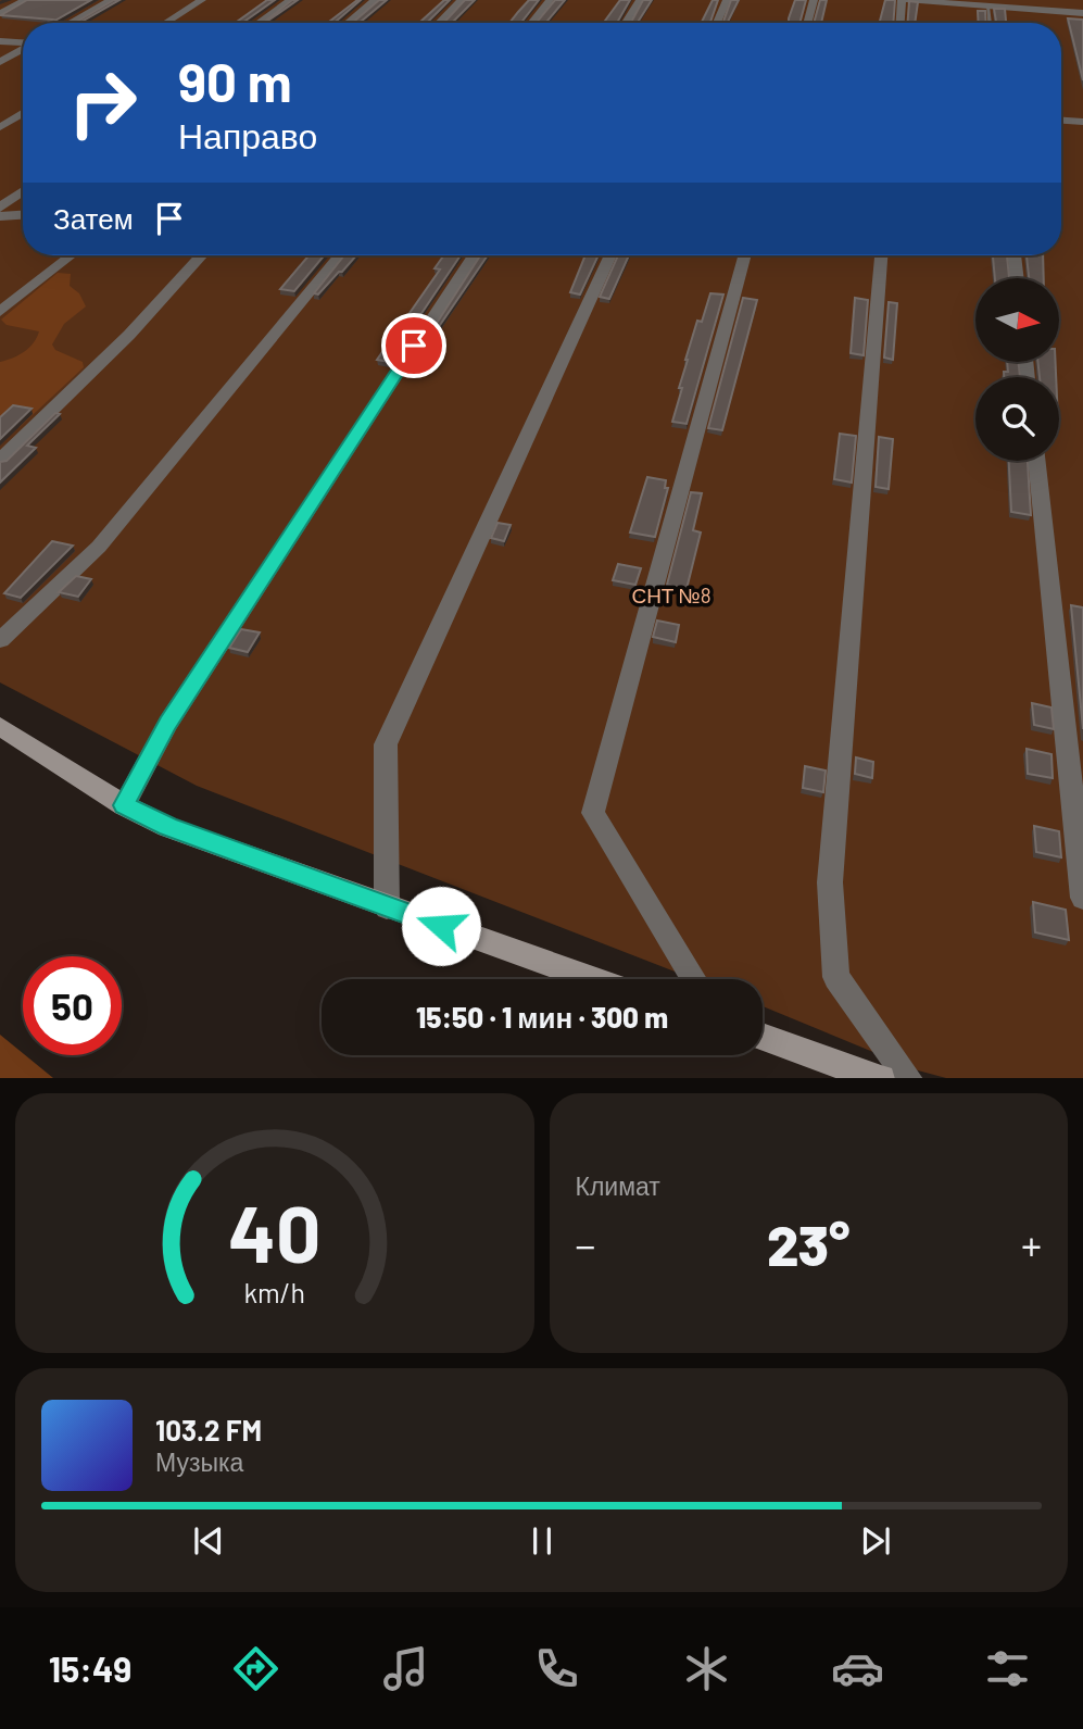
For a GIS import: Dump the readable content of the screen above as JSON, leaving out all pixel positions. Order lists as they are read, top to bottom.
{
  "parks": ["СНТ №8"],
  "north": "right",
  "page": {
    "turn": ["90 m", "Направо"],
    "then": "Затем",
    "limit": "50",
    "trip": "15:50 · 1 мин · 300 m",
    "tile": "Климат",
    "heat": ["−", "23°", "+"],
    "song": ["103.2 FM", "Музыка"],
    "tabs": "15:49",
    "gauge": ["40", "km/h"]
  }
}
